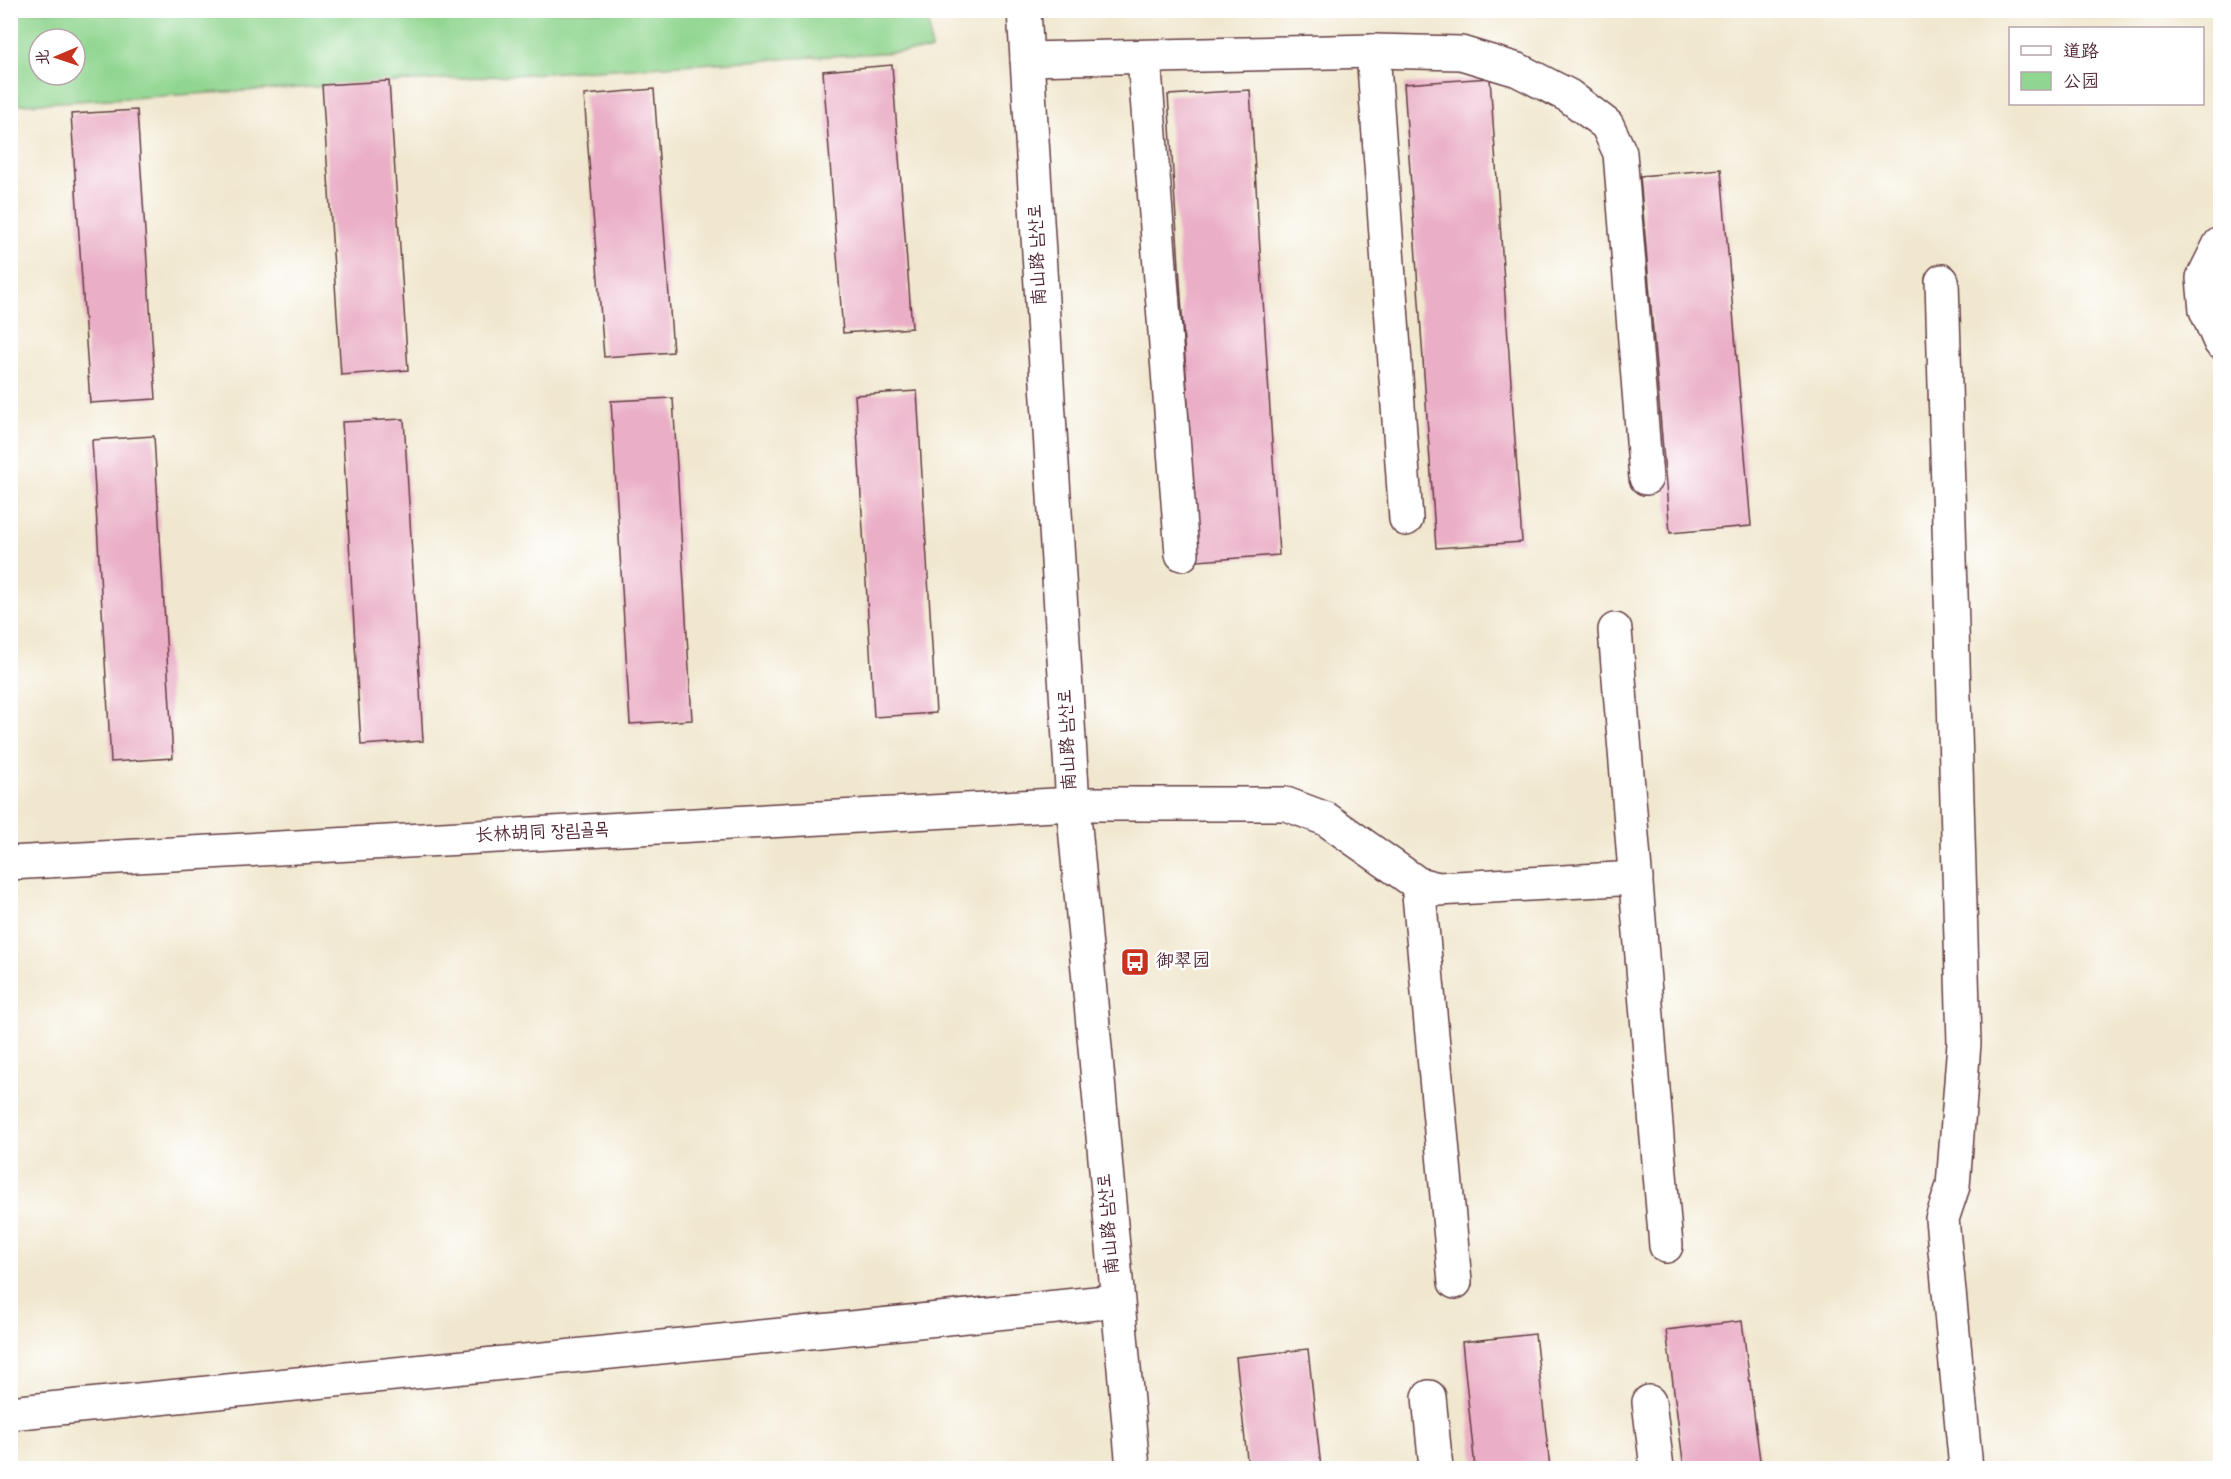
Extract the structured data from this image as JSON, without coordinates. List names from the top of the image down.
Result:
{
  "streets": {
    "street": ["南山路 남산로", "长林胡同 장림골목"]
  },
  "crossings": [
    ["南山路 남산로", "长林胡同 장림골목"]
  ],
  "places": {
    "bus stop": ["御翠园"]
  },
  "legend": ["道路", "公园"],
  "north": "left"
}
